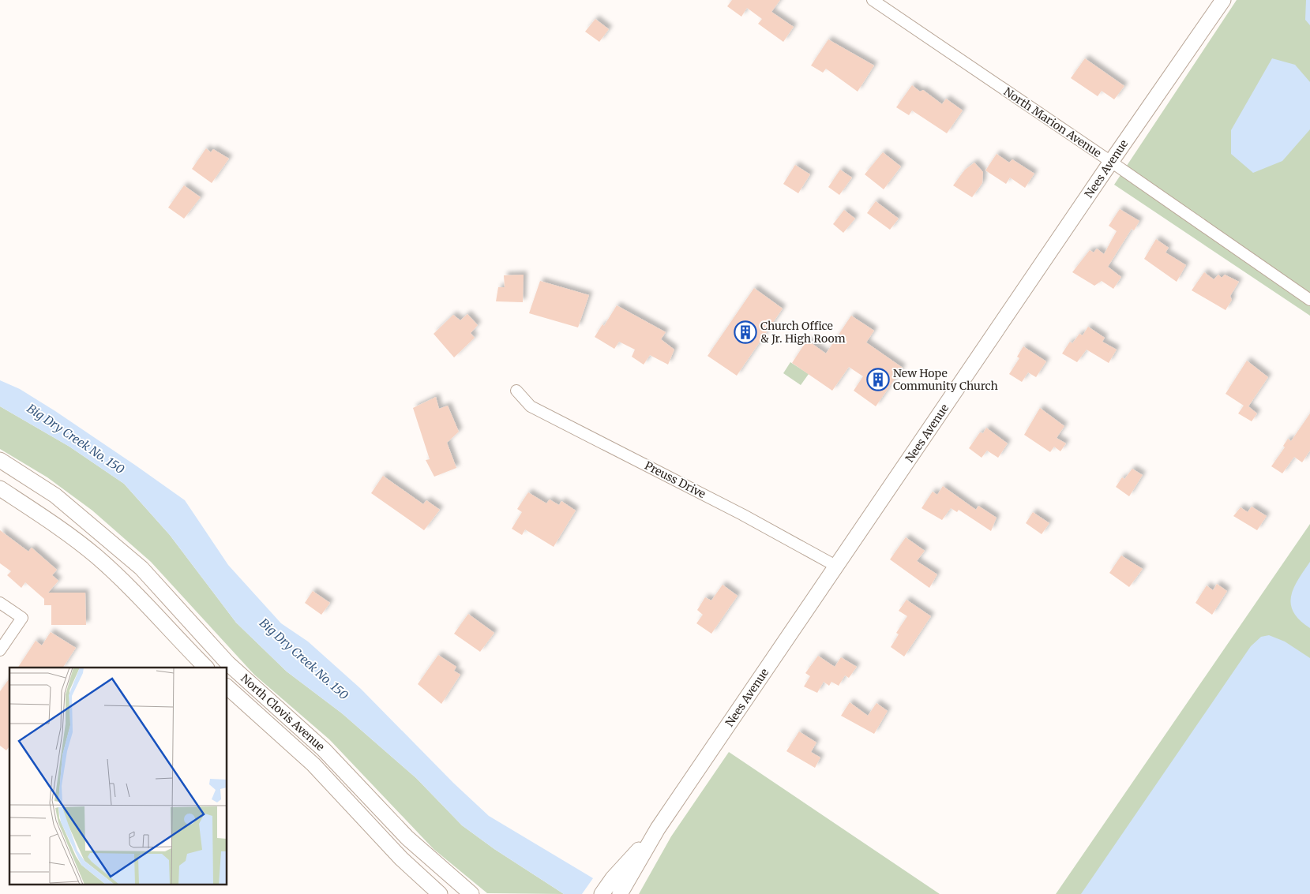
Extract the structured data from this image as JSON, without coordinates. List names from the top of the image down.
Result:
{
  "streets": {
    "main road": ["Nees Avenue", "North Clovis Avenue"],
    "street": ["North Marion Avenue", "Preuss Drive"]
  },
  "crossings": [
    ["North Marion Avenue", "Nees Avenue"],
    ["Nees Avenue", "Preuss Drive"]
  ],
  "water": ["Big Dry Creek No. 150"],
  "places": {
    "building": ["Church Office & Jr. High Room", "New Hope Community Church"]
  }
}
